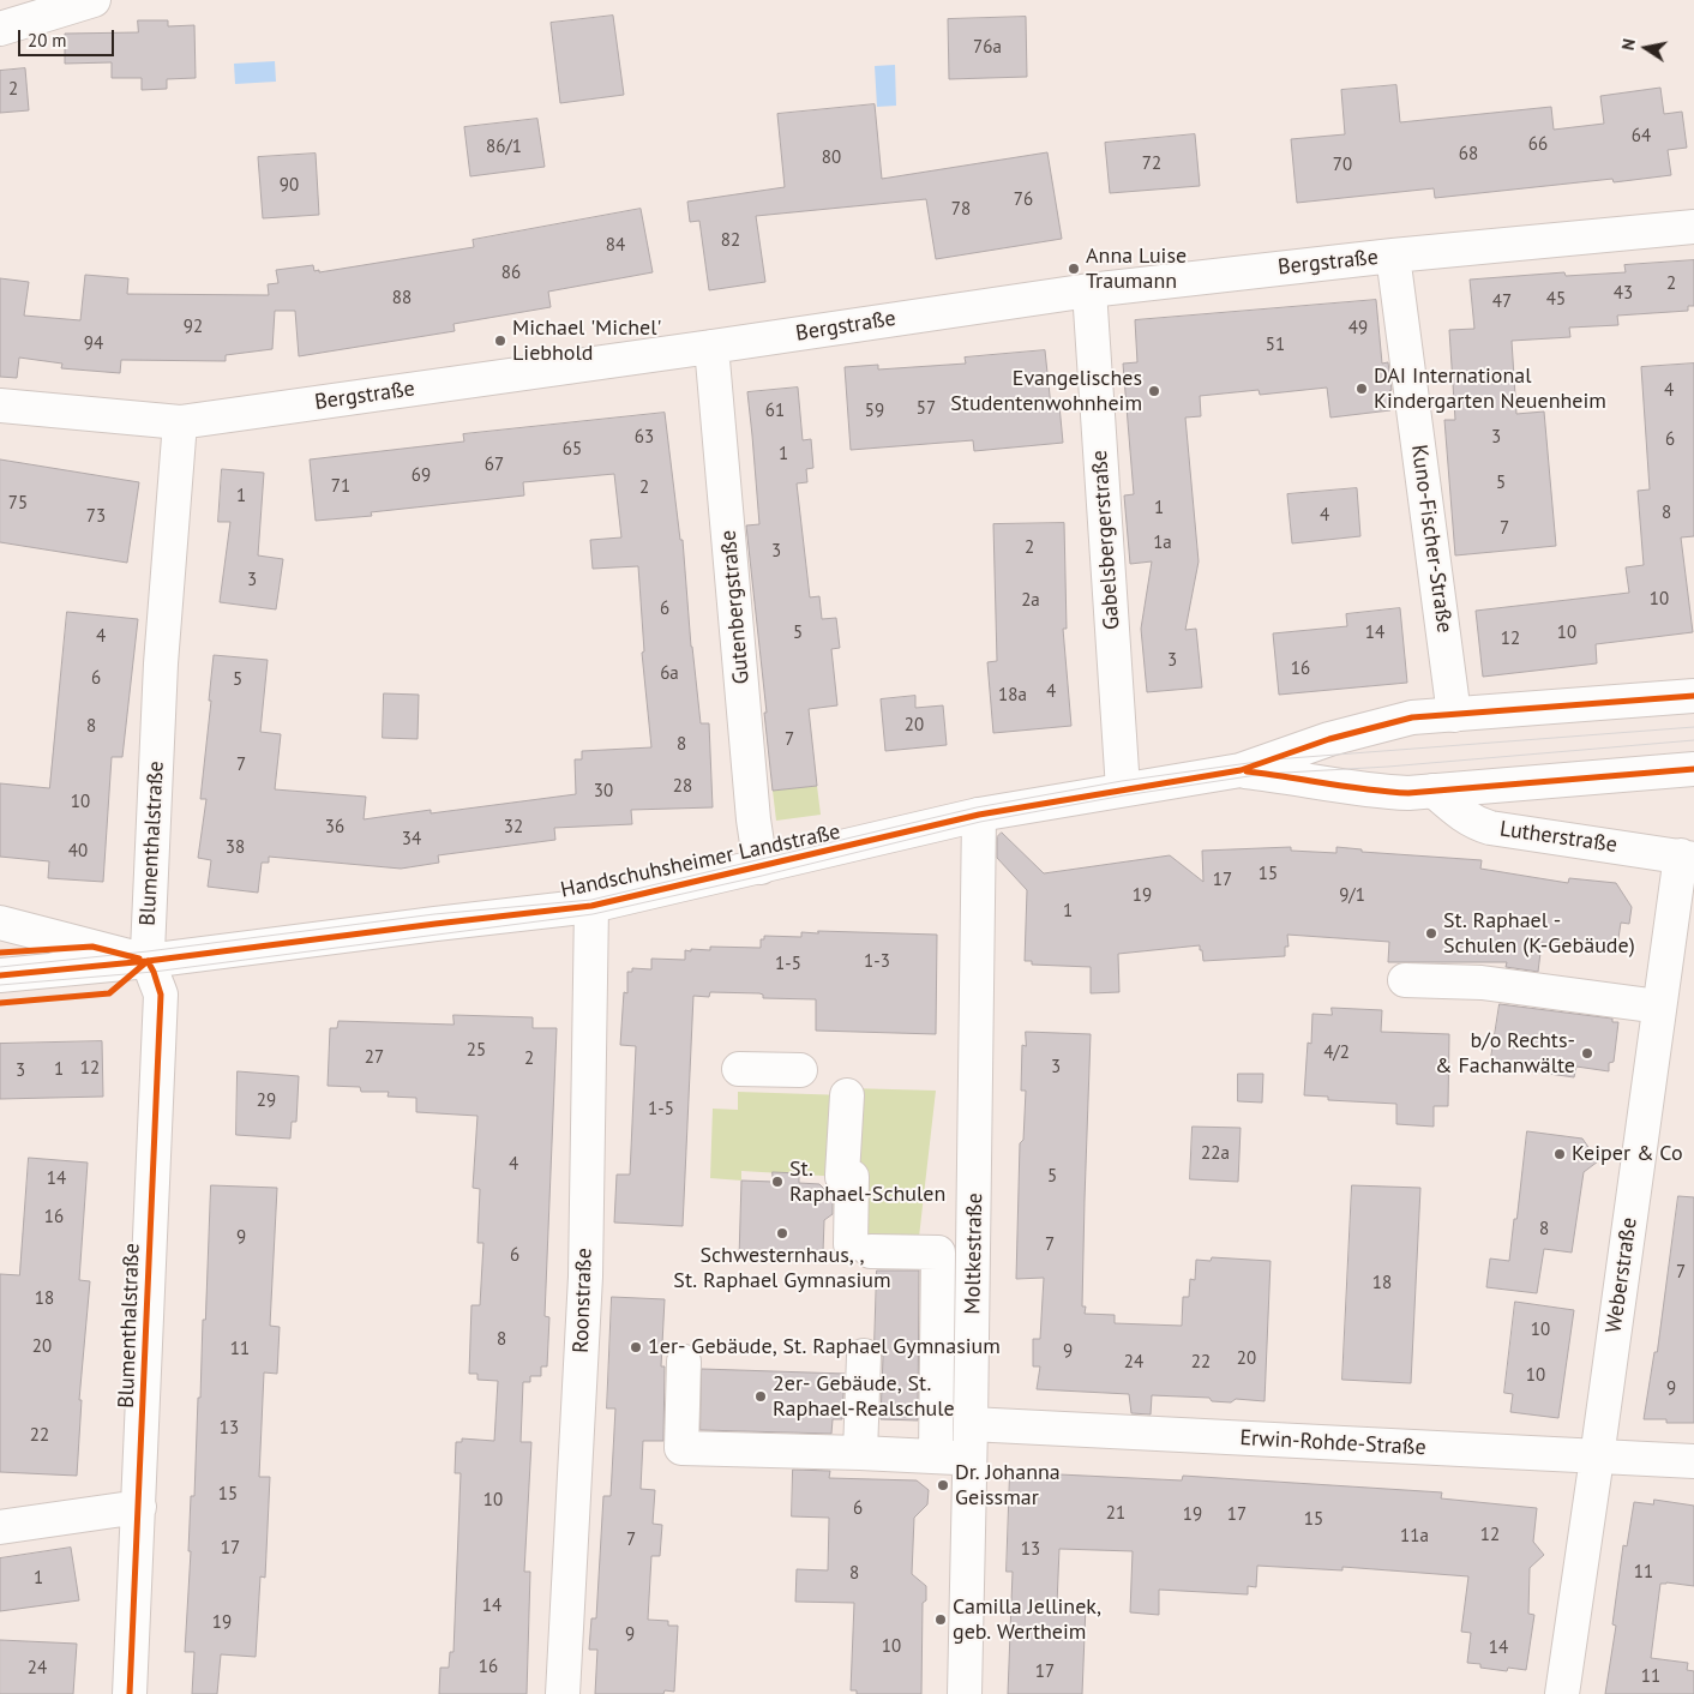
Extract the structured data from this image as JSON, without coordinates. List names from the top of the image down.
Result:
{
  "streets": {
    "street": [
      "Bergstraße",
      "Kuno-Fischer-Straße",
      "Gabelsbergerstraße",
      "Gutenbergstraße",
      "Lutherstraße",
      "Blumenthalstraße",
      "Handschuhsheimer Landstraße",
      "Moltkestraße",
      "Weberstraße",
      "Roonstraße",
      "Erwin-Rohde-Straße"
    ]
  },
  "crossings": [
    ["Bergstraße", "Kuno-Fischer-Straße"],
    ["Bergstraße", "Gabelsbergerstraße"],
    ["Bergstraße", "Gutenbergstraße"],
    ["Bergstraße", "Blumenthalstraße"],
    ["Kuno-Fischer-Straße", "Handschuhsheimer Landstraße"],
    ["Gabelsbergerstraße", "Handschuhsheimer Landstraße"],
    ["Gutenbergstraße", "Handschuhsheimer Landstraße"],
    ["Lutherstraße", "Handschuhsheimer Landstraße"],
    ["Lutherstraße", "Weberstraße"],
    ["Blumenthalstraße", "Handschuhsheimer Landstraße"],
    ["Handschuhsheimer Landstraße", "Moltkestraße"],
    ["Handschuhsheimer Landstraße", "Roonstraße"],
    ["Moltkestraße", "Erwin-Rohde-Straße"],
    ["Weberstraße", "Erwin-Rohde-Straße"]
  ],
  "places": [
    "Anna Luise Traumann",
    "Michael 'Michel' Liebhold",
    "DAI International Kindergarten Neuenheim",
    "Evangelisches Studentenwohnheim",
    "St. Raphael - Schulen (K-Gebäude)",
    "b/o Rechts- & Fachanwälte",
    "Keiper & Co",
    "St. Raphael-Schulen",
    "Schwesternhaus, , St. Raphael Gymnasium",
    "1er- Gebäude, St. Raphael Gymnasium",
    "2er- Gebäude, St. Raphael-Realschule",
    "Dr. Johanna Geissmar",
    "Camilla Jellinek, geb. Wertheim"
  ],
  "house_numbers": [
    "76a",
    "2",
    "64",
    "66",
    "86/1",
    "68",
    "80",
    "72",
    "70",
    "90",
    "76",
    "78",
    "82",
    "84",
    "86",
    "2",
    "43",
    "88",
    "45",
    "47",
    "92",
    "49",
    "94",
    "51",
    "4",
    "57",
    "61",
    "59",
    "63",
    "3",
    "6",
    "65",
    "1",
    "67",
    "69",
    "5",
    "71",
    "2",
    "1",
    "75",
    "1",
    "8",
    "4",
    "73",
    "7",
    "1a",
    "2",
    "3",
    "3",
    "10",
    "2a",
    "6",
    "5",
    "14",
    "10",
    "4",
    "12",
    "3",
    "16",
    "6a",
    "6",
    "5",
    "4",
    "18a",
    "20",
    "8",
    "7",
    "8",
    "7",
    "28",
    "30",
    "10",
    "36",
    "32",
    "34",
    "38",
    "40",
    "15",
    "17",
    "19",
    "9/1",
    "1",
    "1-3",
    "1-5",
    "25",
    "4/2",
    "27",
    "2",
    "3",
    "12",
    "1",
    "3",
    "29",
    "1-5",
    "22a",
    "4",
    "5",
    "14",
    "16",
    "8",
    "9",
    "7",
    "6",
    "7",
    "18",
    "18",
    "10",
    "8",
    "20",
    "11",
    "9",
    "20",
    "24",
    "22",
    "10",
    "9",
    "13",
    "22",
    "15",
    "10",
    "6",
    "21",
    "19",
    "17",
    "15",
    "12",
    "11a",
    "7",
    "17",
    "13",
    "11",
    "8",
    "1",
    "14",
    "19",
    "9",
    "10",
    "14",
    "16",
    "24",
    "17",
    "11"
  ],
  "scale_bar": "20 m",
  "north": "left"
}
